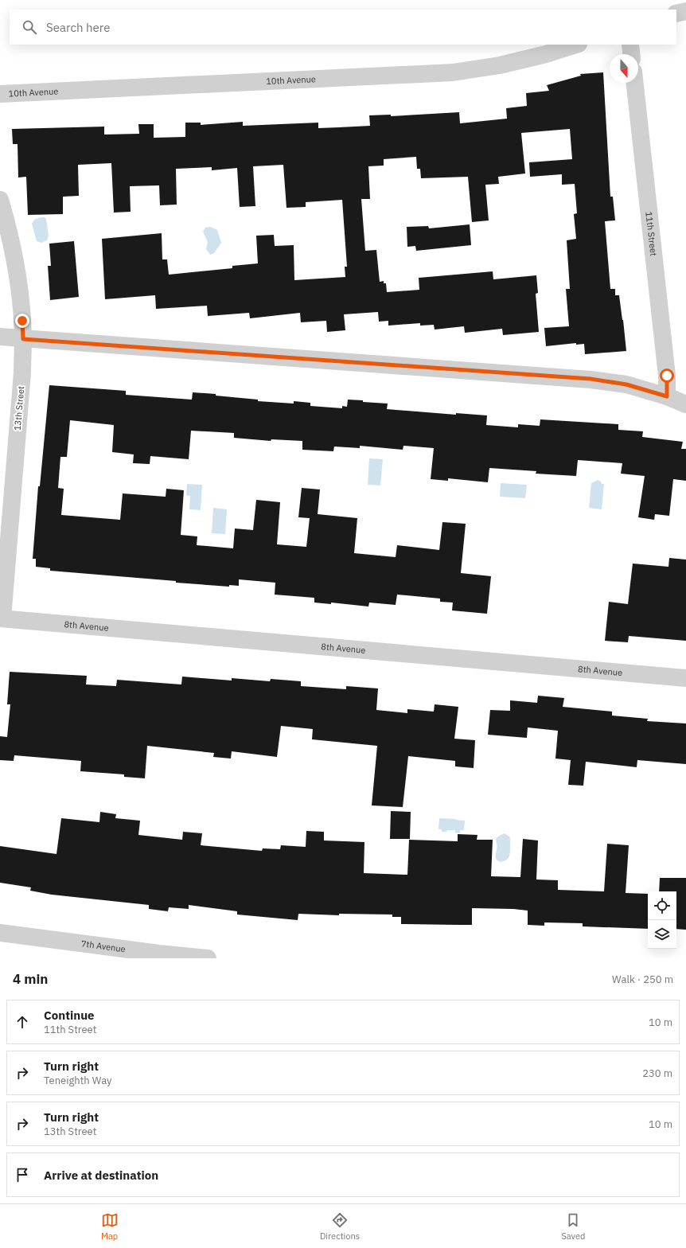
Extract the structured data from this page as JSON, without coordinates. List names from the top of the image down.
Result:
{
  "streets": {
    "street": [
      "10th Avenue",
      "11th Street",
      "13th Street",
      "8th Avenue",
      "7th Avenue"
    ]
  },
  "crossings": [
    ["13th Street", "8th Avenue"]
  ],
  "north": "bottom",
  "page": {
    "search": "Search here",
    "heading": ["4 min", "Walk · 250 m"],
    "list": [
      ["Continue", "11th Street", "10 m"],
      ["Turn right", "Teneighth Way", "230 m"],
      ["Turn right", "13th Street", "10 m"],
      "Arrive at destination"
    ],
    "nav": ["Map", "Directions", "Saved"]
  }
}
